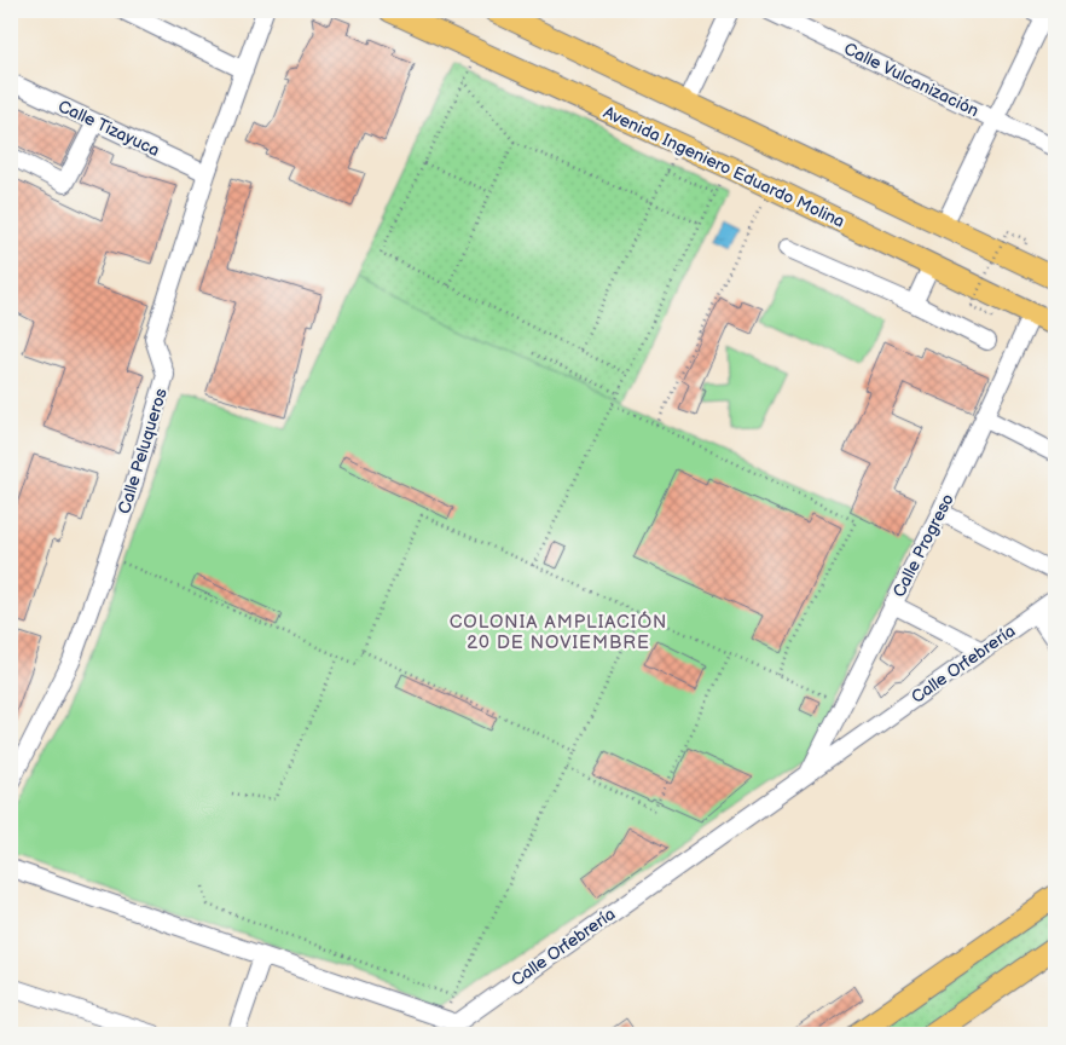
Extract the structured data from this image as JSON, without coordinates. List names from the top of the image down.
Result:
{
  "streets": {
    "main road": ["Avenida Ingeniero Eduardo Molina"],
    "street": [
      "Calle Vulcanización",
      "Calle Tizayuca",
      "Calle Peluqueros",
      "Calle Progreso",
      "Calle Orfebrería"
    ]
  },
  "crossings": [
    ["Calle Tizayuca", "Calle Peluqueros"],
    ["Avenida Ingeniero Eduardo Molina", "Calle Progreso"],
    ["Calle Progreso", "Calle Orfebrería"]
  ],
  "districts": ["COLONIA AMPLIACIÓN 20 DE NOVIEMBRE"]
}
